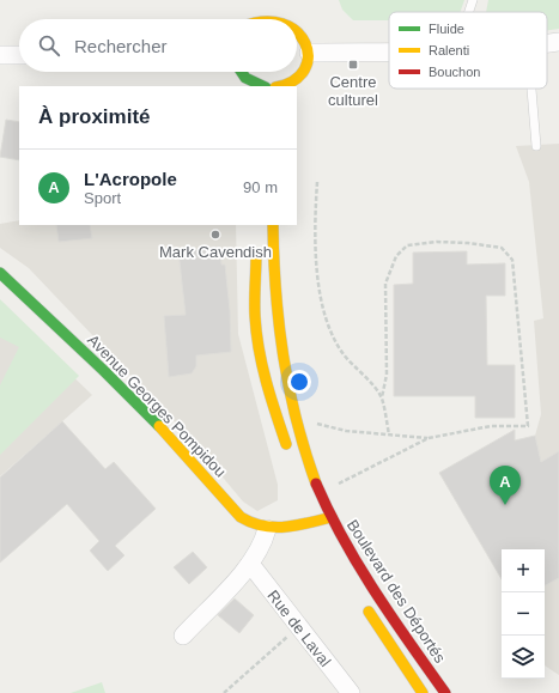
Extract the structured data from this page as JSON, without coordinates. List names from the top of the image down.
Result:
{
  "streets": {
    "street": ["Avenue Georges Pompidou", "Boulevard des Déportés", "Rue de Laval"]
  },
  "crossings": [
    ["Avenue Georges Pompidou", "Boulevard des Déportés"]
  ],
  "places": {
    "transit": ["Centre culturel"],
    "other": ["Mark Cavendish"]
  },
  "legend": ["Fluide", "Ralenti", "Bouchon"],
  "page": {
    "search": "Rechercher",
    "heading": "À proximité",
    "list": [
      {
        "mark": "A",
        "name": "L'Acropole",
        "note": "Sport",
        "value": "90 m"
      }
    ],
    "pins": "A",
    "map_buttons": ["+", "−"]
  }
}
